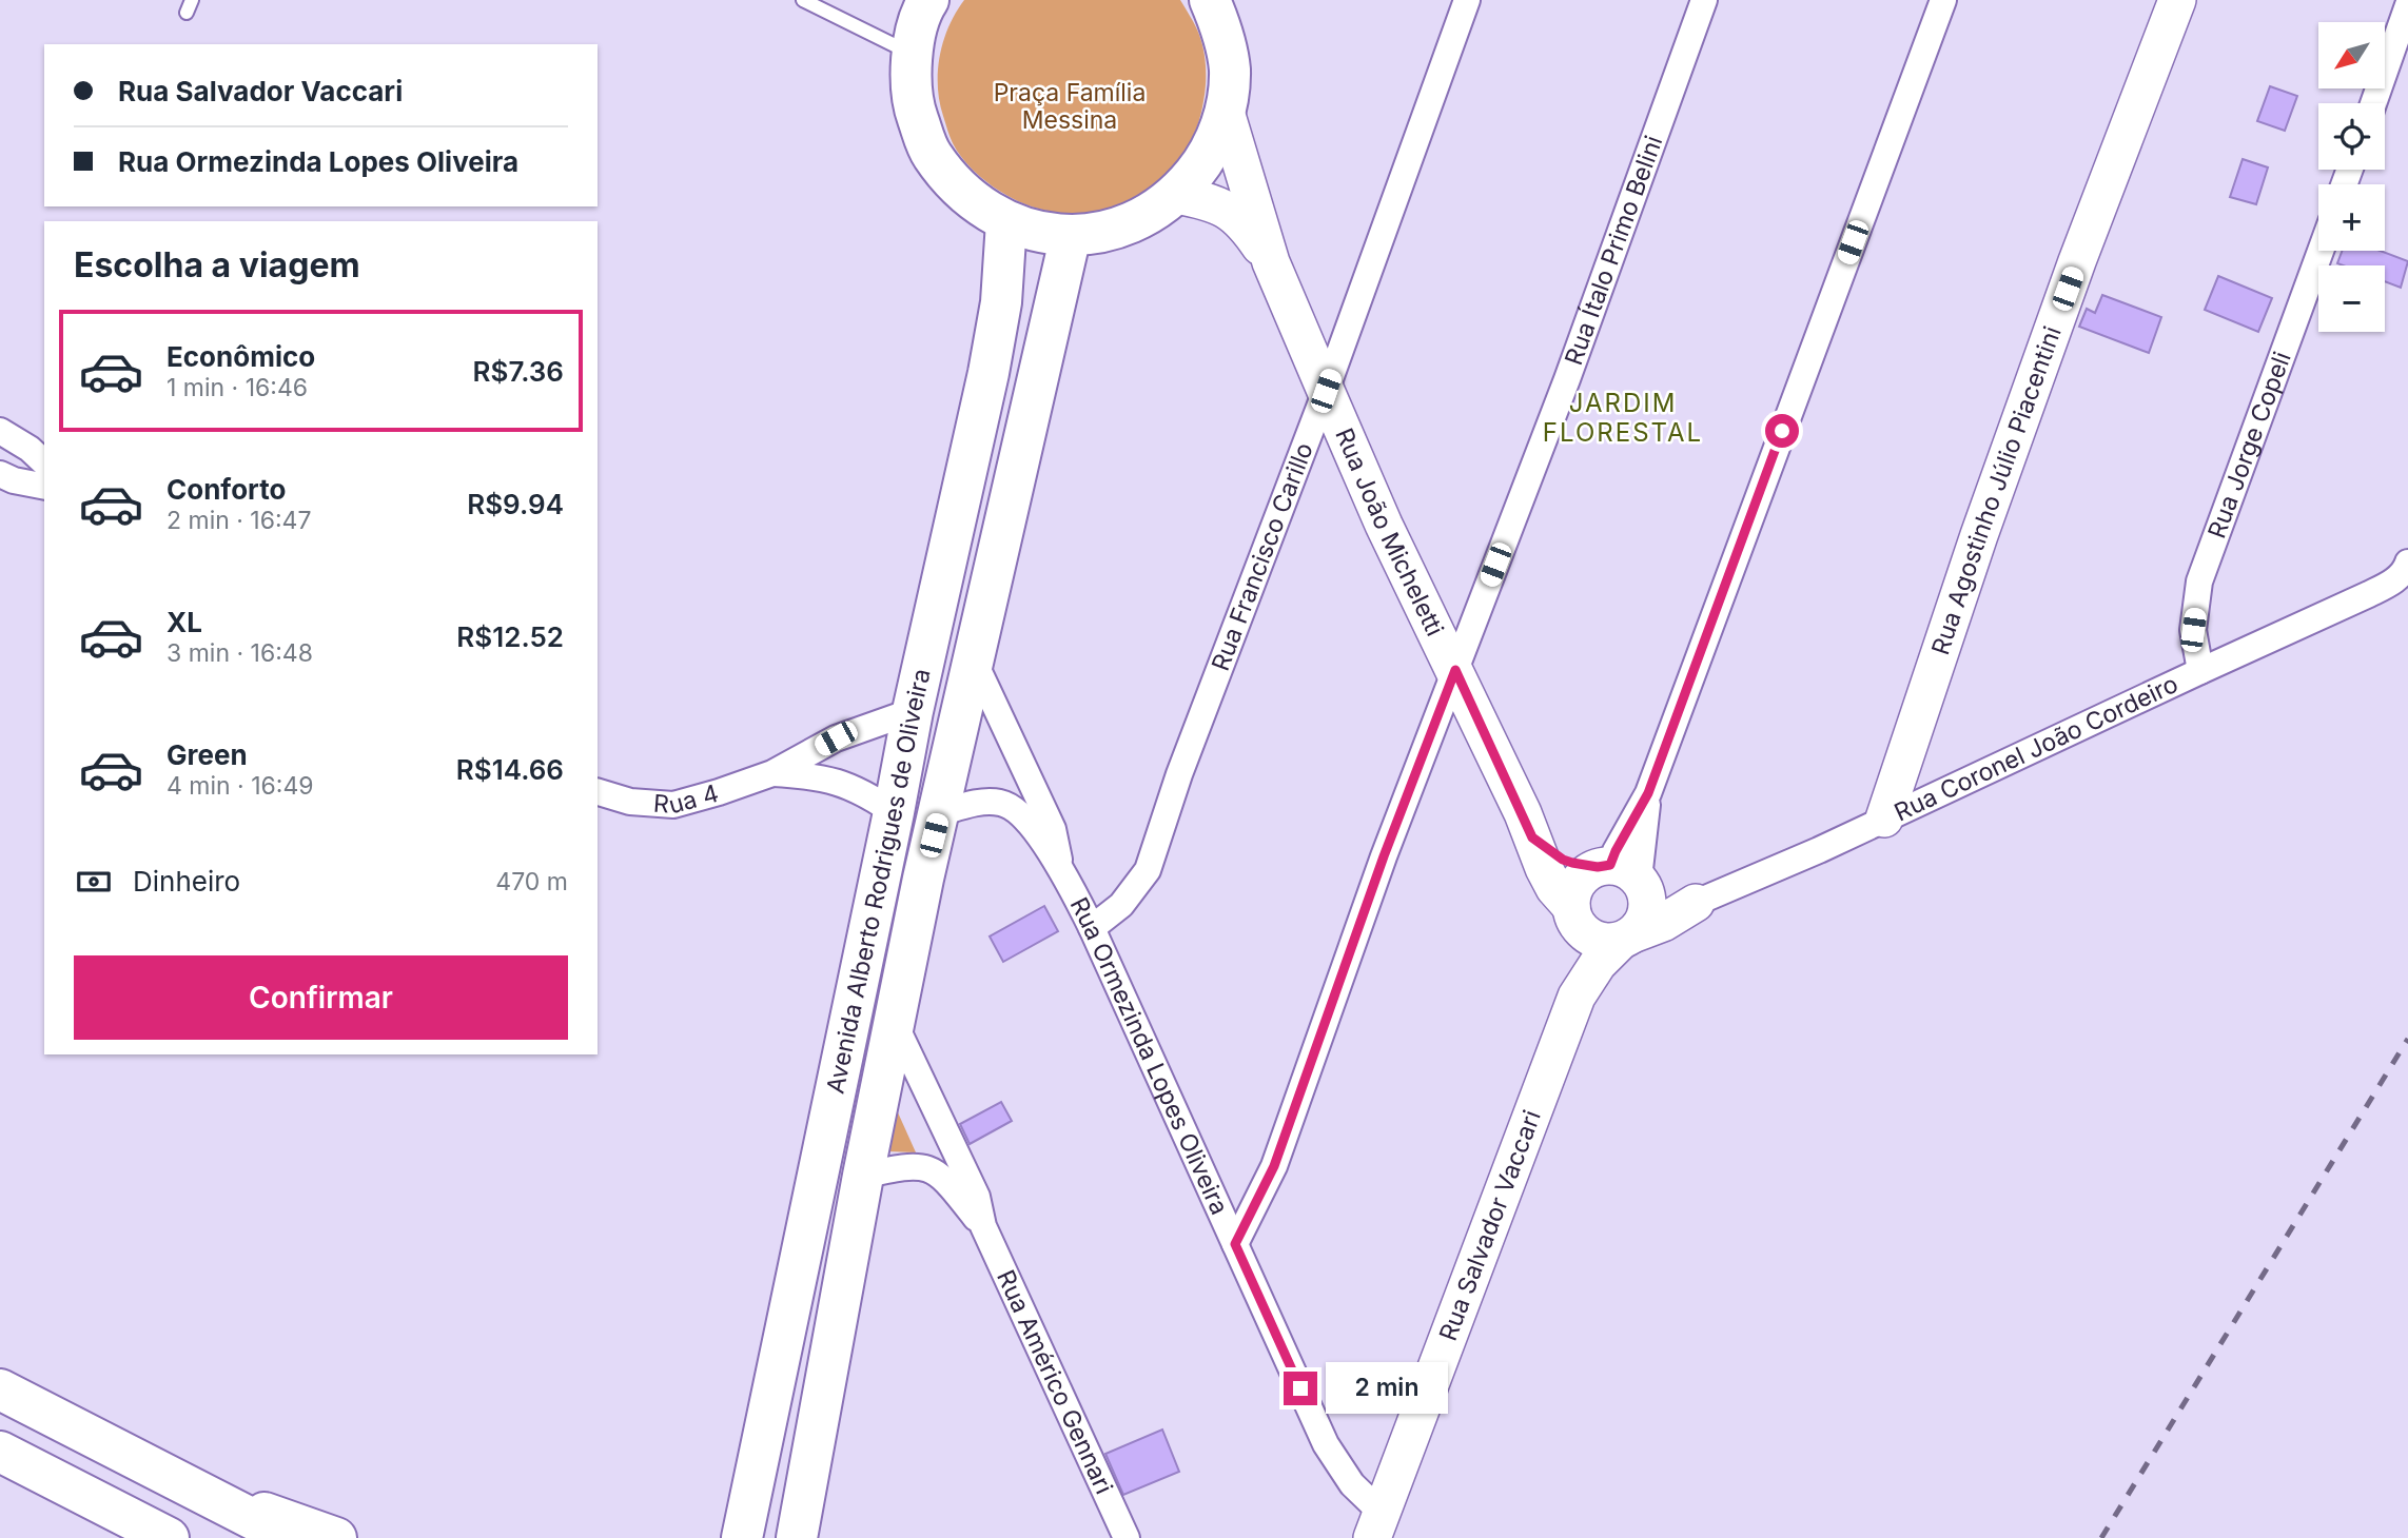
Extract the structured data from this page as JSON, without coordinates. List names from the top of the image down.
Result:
{
  "streets": {
    "main road": ["Avenida Alberto Rodrigues de Oliveira"],
    "street": [
      "Rua Ítalo Primo Belini",
      "Rua Jorge Copeli",
      "Rua Agostinho Júlio Piacentini",
      "Rua João Micheletti",
      "Rua Francisco Carillo",
      "Rua Coronel João Cordeiro",
      "Rua 4",
      "Rua Ormezinda Lopes Oliveira",
      "Rua Salvador Vaccari",
      "Rua Américo Gennari"
    ]
  },
  "crossings": [
    ["Rua Ítalo Primo Belini", "Rua João Micheletti"],
    ["Rua Ítalo Primo Belini", "Rua Ormezinda Lopes Oliveira"],
    ["Rua Jorge Copeli", "Rua Coronel João Cordeiro"],
    ["Rua Agostinho Júlio Piacentini", "Rua Coronel João Cordeiro"],
    ["Rua João Micheletti", "Rua Francisco Carillo"],
    ["Rua João Micheletti", "Rua Coronel João Cordeiro"],
    ["Rua João Micheletti", "Rua Salvador Vaccari"],
    ["Rua Francisco Carillo", "Rua Ormezinda Lopes Oliveira"],
    ["Rua Coronel João Cordeiro", "Rua Salvador Vaccari"],
    ["Rua 4", "Avenida Alberto Rodrigues de Oliveira"],
    ["Avenida Alberto Rodrigues de Oliveira", "Rua Ormezinda Lopes Oliveira"],
    ["Avenida Alberto Rodrigues de Oliveira", "Rua Américo Gennari"],
    ["Rua Ormezinda Lopes Oliveira", "Rua Salvador Vaccari"]
  ],
  "districts": ["JARDIM FLORESTAL"],
  "parks": ["Praça Família Messina"],
  "north": "bottom left",
  "page": {
    "map_buttons": ["+", "−"],
    "banner": ["Rua Salvador Vaccari", "Rua Ormezinda Lopes Oliveira"],
    "heading": "Escolha a viagem",
    "list": [
      {
        "name": "Econômico",
        "note": "1 min · 16:46",
        "value": "R$7.36"
      },
      {
        "name": "Conforto",
        "note": "2 min · 16:47",
        "value": "R$9.94"
      },
      {
        "name": "XL",
        "note": "3 min · 16:48",
        "value": "R$12.52"
      },
      {
        "name": "Green",
        "note": "4 min · 16:49",
        "value": "R$14.66"
      }
    ],
    "pay": ["Dinheiro", "470 m"],
    "buttons": "Confirmar",
    "bubble": "2 min"
  }
}
